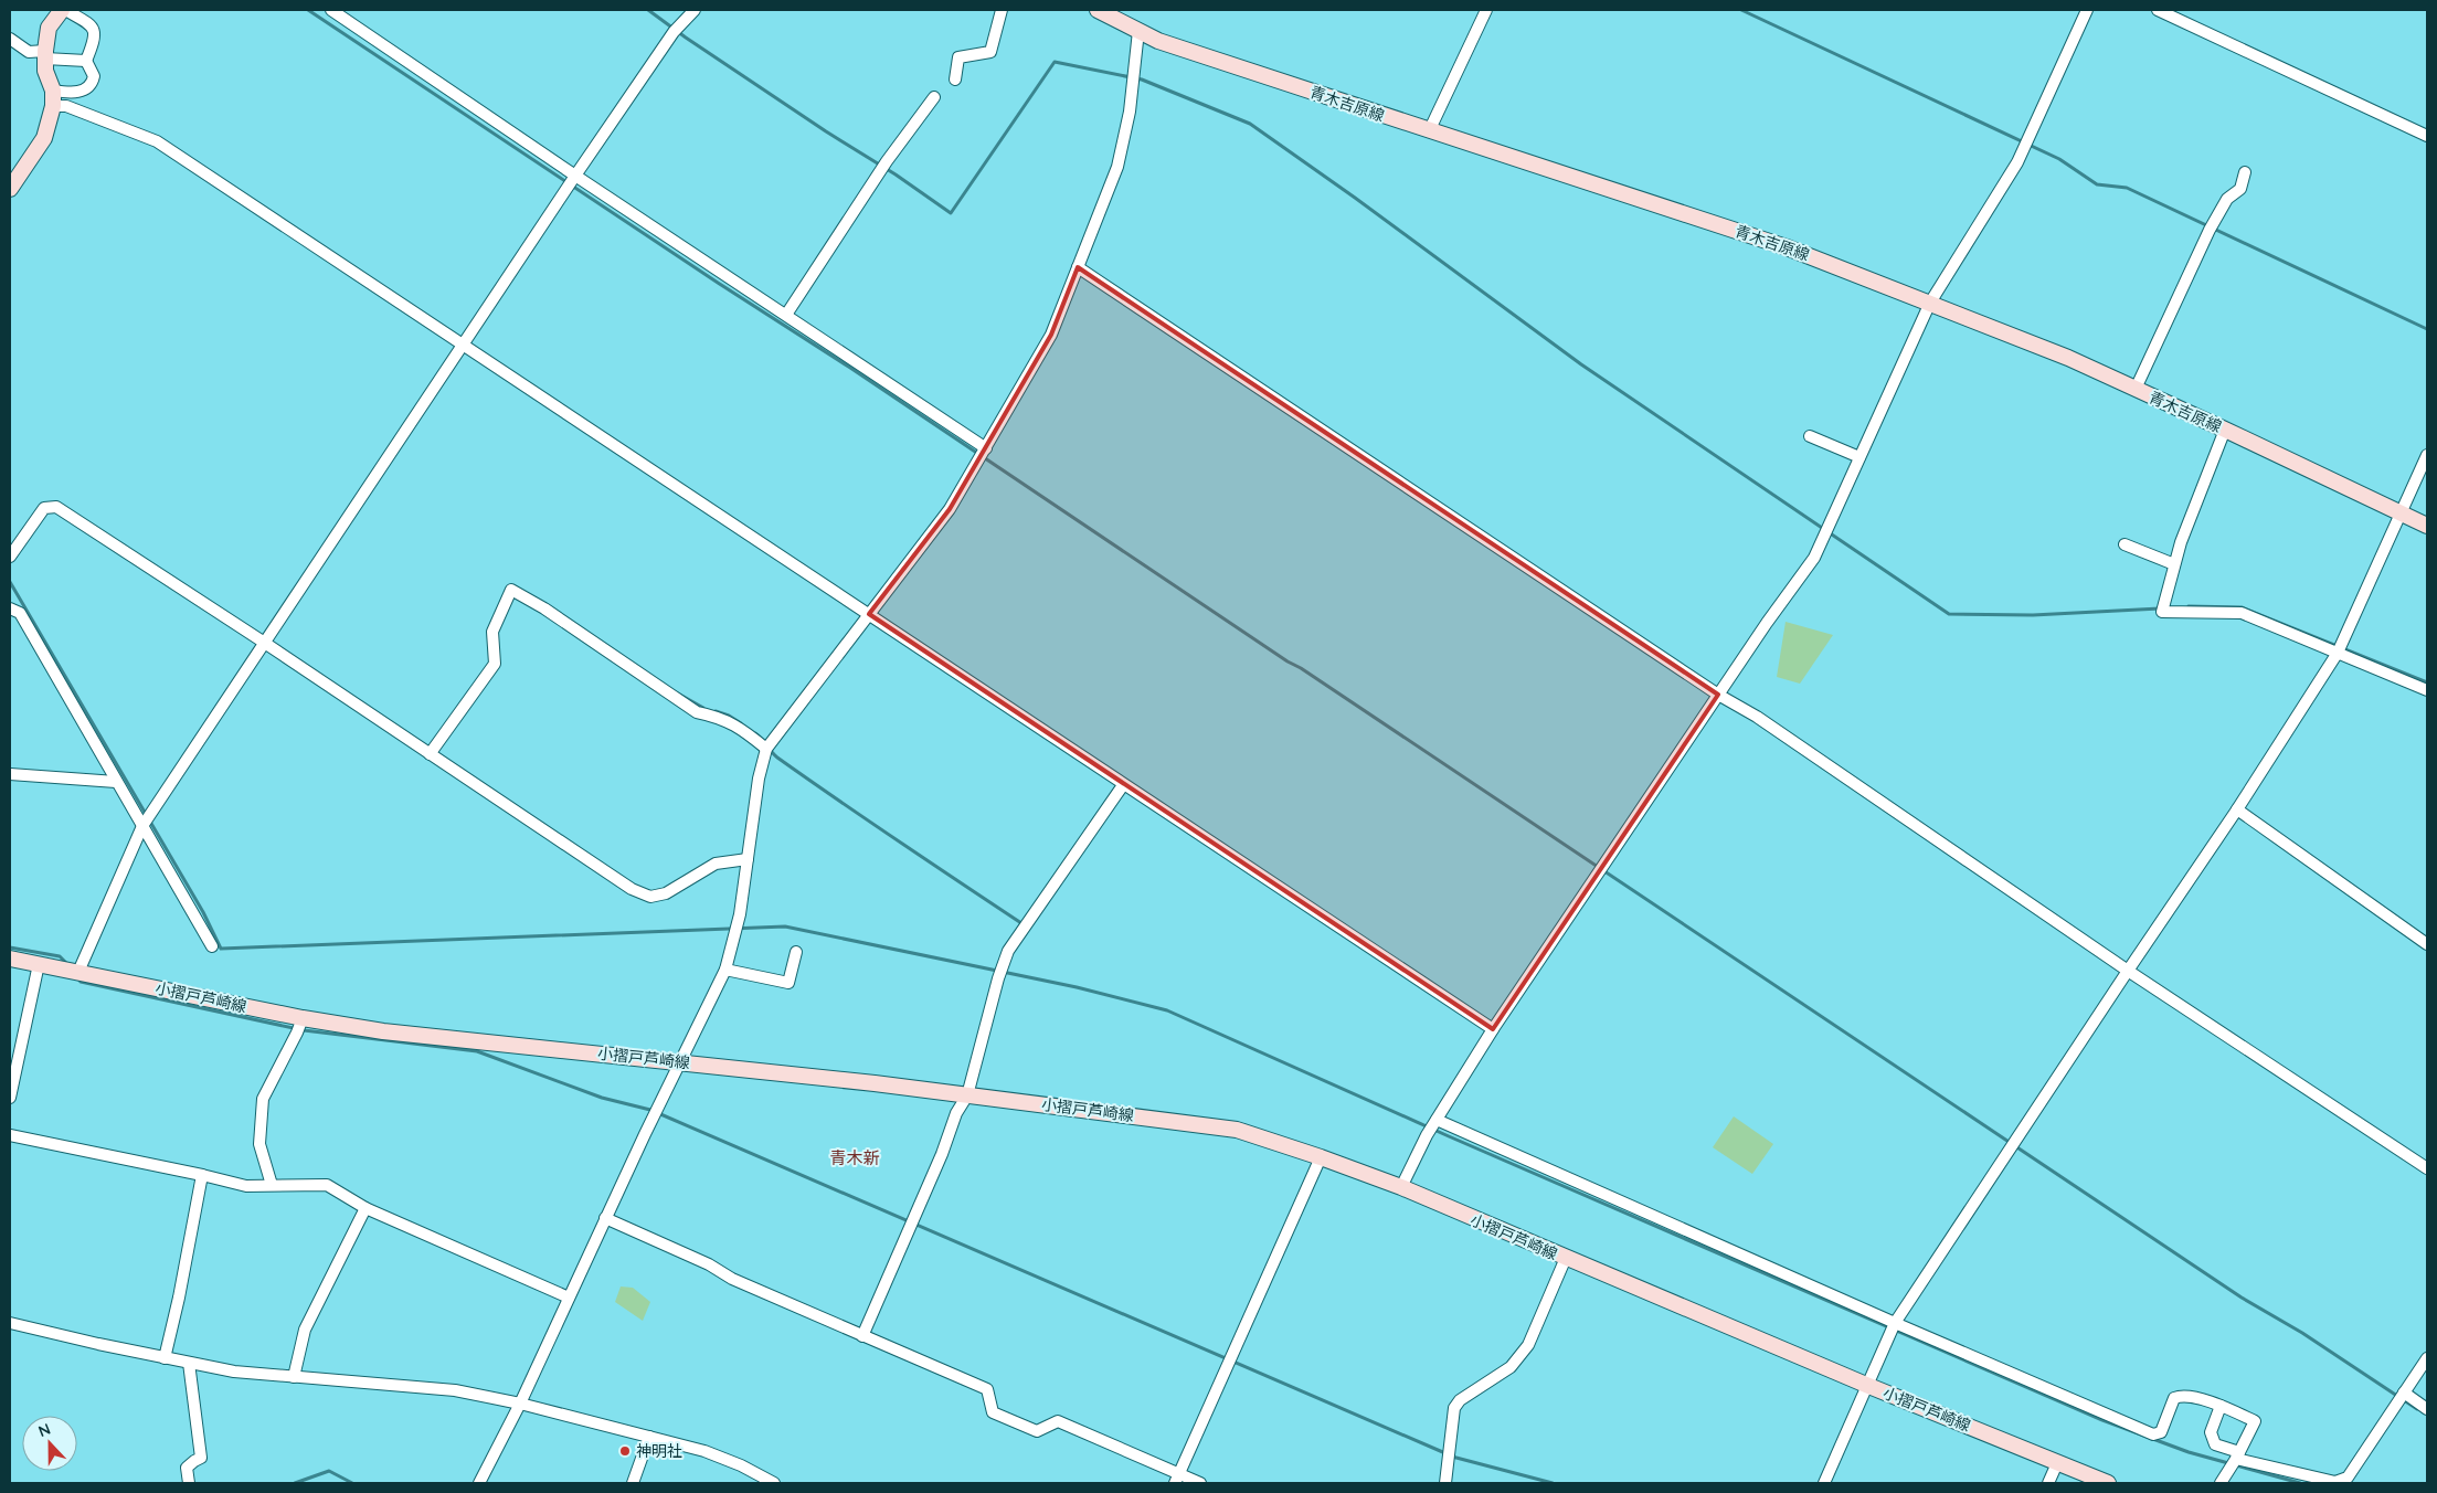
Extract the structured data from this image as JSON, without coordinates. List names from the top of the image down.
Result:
{
  "streets": {
    "main road": ["青木吉原線", "小摺戸芦崎線"]
  },
  "districts": ["青木新"],
  "places": ["神明社"],
  "north": "top"
}
